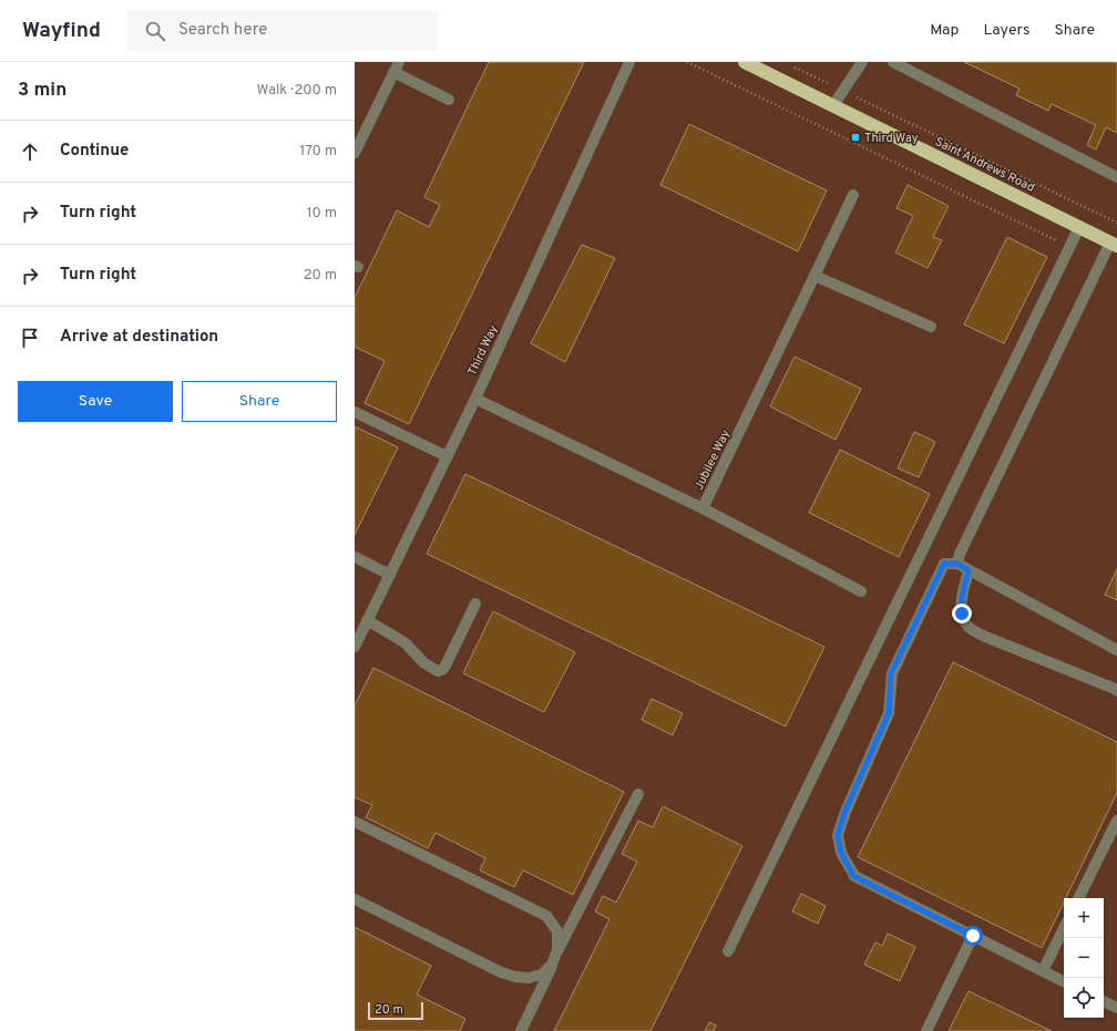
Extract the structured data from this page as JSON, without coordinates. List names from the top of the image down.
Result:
{
  "streets": {
    "highway": ["Saint Andrews Road"],
    "street": ["Third Way", "Jubilee Way"]
  },
  "crossings": [
    ["Third Way", "Jubilee Way"]
  ],
  "places": {
    "transit": ["Third Way"]
  },
  "scale_bar": "20 m",
  "page": {
    "header": "Wayfind",
    "search": "Search here",
    "nav": ["Map", "Layers", "Share"],
    "heading": ["3 min", "Walk · 200 m"],
    "list": [
      ["Continue", "170 m"],
      ["Turn right", "10 m"],
      ["Turn right", "20 m"],
      "Arrive at destination"
    ],
    "buttons": ["Save", "Share"],
    "map_buttons": ["+", "−"],
    "scale": "20 m"
  }
}
